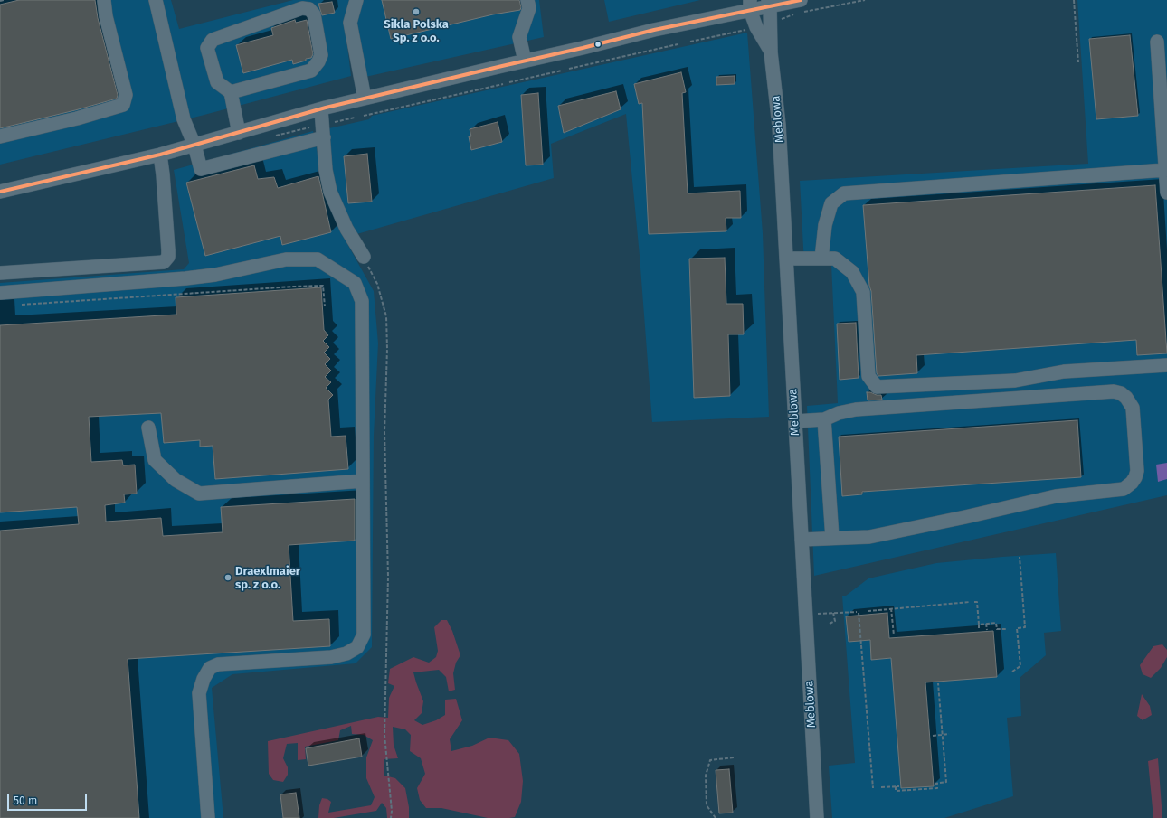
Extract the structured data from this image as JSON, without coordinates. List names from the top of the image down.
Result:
{
  "streets": {
    "street": ["Meblowa"]
  },
  "places": ["Sikla Polska Sp. z o.o.", "Draexlmaier sp. z o.o."],
  "scale_bar": "50 m"
}
